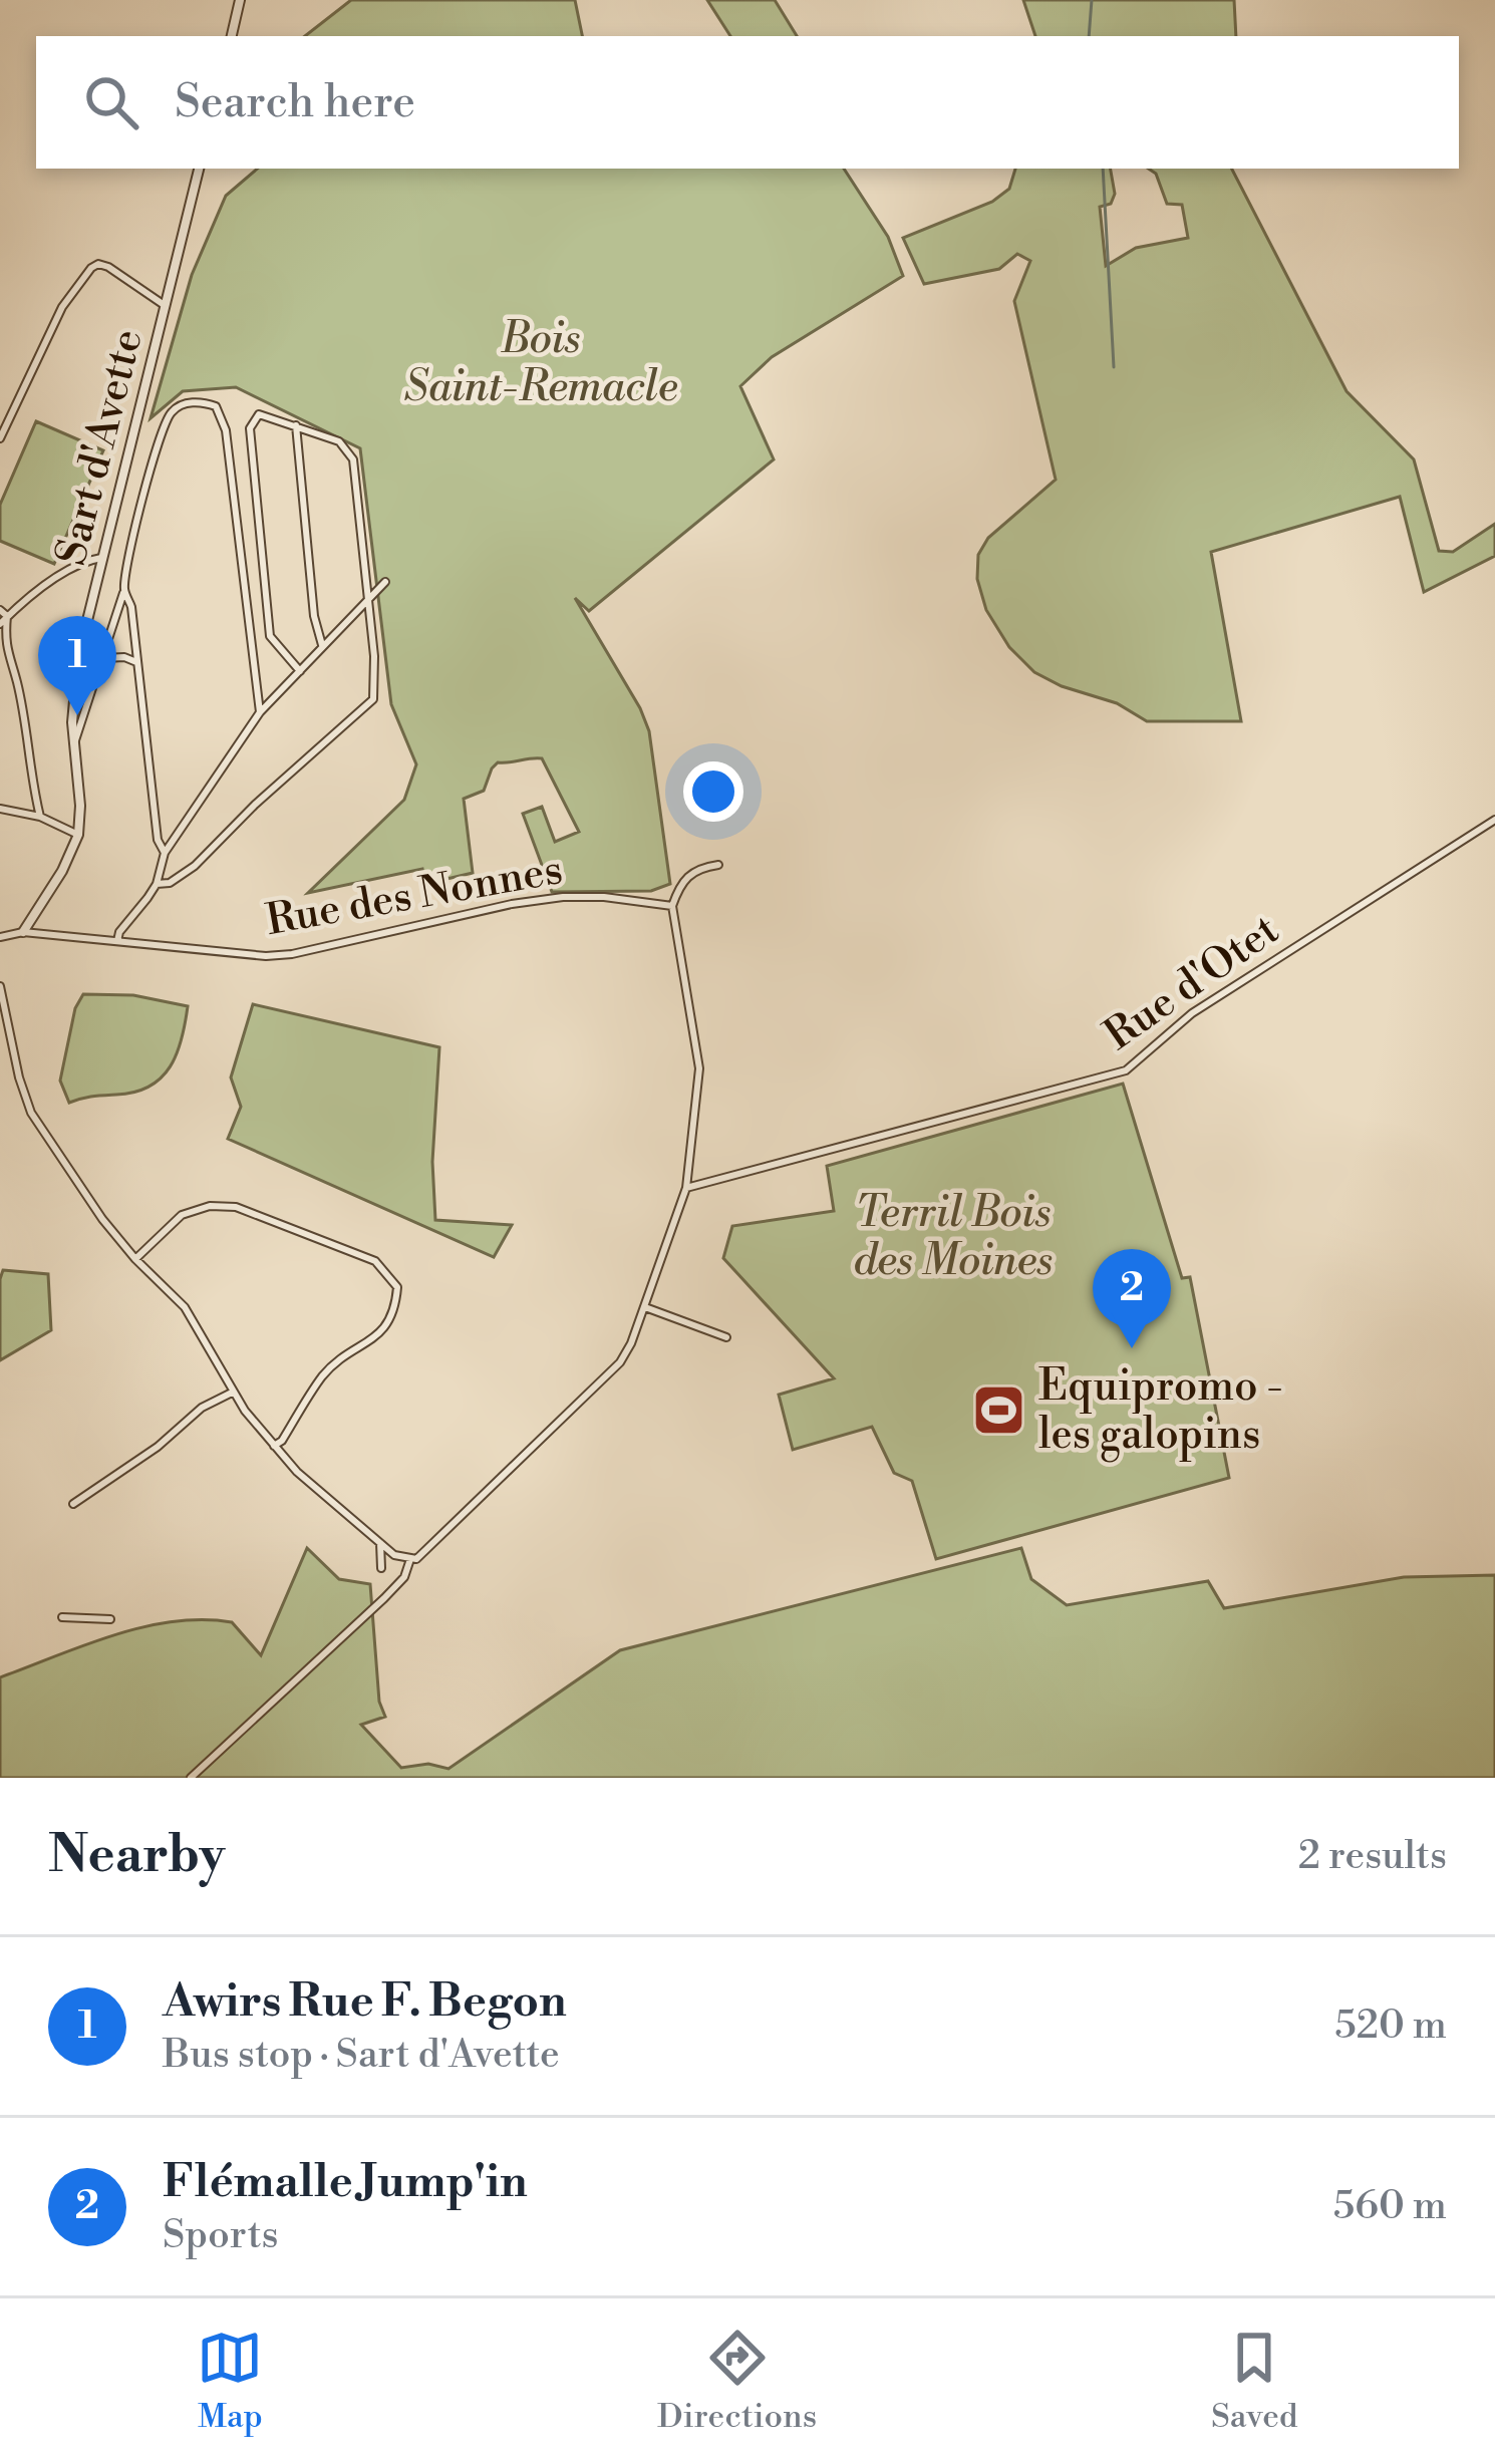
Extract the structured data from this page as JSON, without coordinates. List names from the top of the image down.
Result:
{
  "streets": {
    "street": ["Sart d'Avette", "Rue des Nonnes", "Rue d'Otet"]
  },
  "crossings": [
    ["Sart d'Avette", "Rue des Nonnes"]
  ],
  "parks": ["Bois Saint-Remacle", "Terril Bois des Moines"],
  "places": {
    "sports": ["Equipromo - les galopins"]
  },
  "page": {
    "search": "Search here",
    "pins": ["1", "2"],
    "heading": ["Nearby", "2 results"],
    "list": [
      {
        "mark": "1",
        "name": "Awirs Rue F. Begon",
        "note": "Bus stop · Sart d'Avette",
        "value": "520 m"
      },
      {
        "mark": "2",
        "name": "Flémalle Jump'in",
        "note": "Sports",
        "value": "560 m"
      }
    ],
    "nav": ["Map", "Directions", "Saved"]
  }
}
